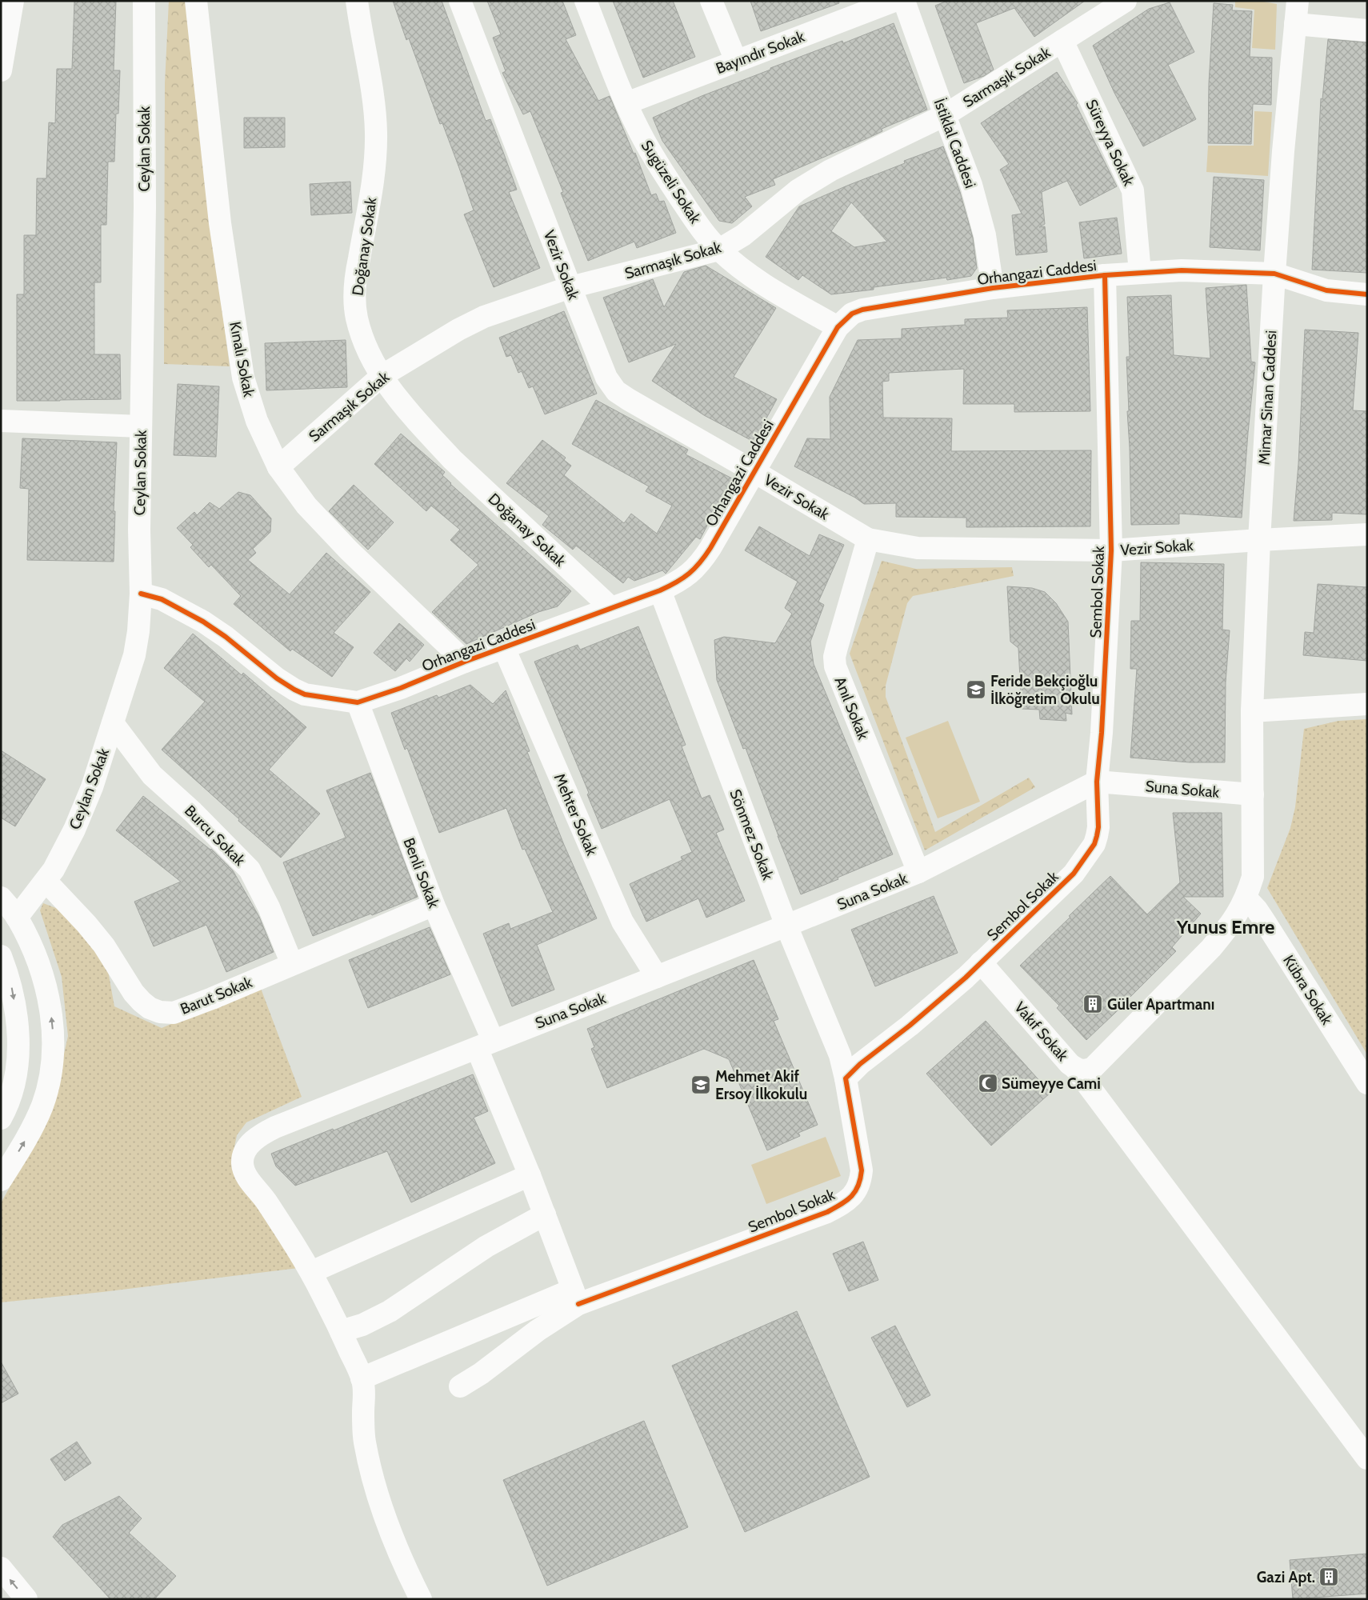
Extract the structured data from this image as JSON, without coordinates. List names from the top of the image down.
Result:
{
  "streets": {
    "street": [
      "Bayındır Sokak",
      "Sarmaşık Sokak",
      "Süreyya Sokak",
      "İstiklal Caddesi",
      "Ceylan Sokak",
      "Sugüzeli Sokak",
      "Doğanay Sokak",
      "Vezir Sokak",
      "Orhangazi Caddesi",
      "Kınalı Sokak",
      "Mimar Sinan Caddesi",
      "Sembol Sokak",
      "Anıl Sokak",
      "Suna Sokak",
      "Mehter Sokak",
      "Sönmez Sokak",
      "Burcu Sokak",
      "Benli Sokak",
      "Kübra Sokak",
      "Barut Sokak",
      "Vakıf Sokak"
    ]
  },
  "crossings": [
    ["Bayındır Sokak", "Sugüzeli Sokak"],
    ["Sarmaşık Sokak", "Süreyya Sokak"],
    ["Sarmaşık Sokak", "İstiklal Caddesi"],
    ["Sarmaşık Sokak", "Sugüzeli Sokak"],
    ["Sarmaşık Sokak", "Doğanay Sokak"],
    ["Sarmaşık Sokak", "Vezir Sokak"],
    ["Sarmaşık Sokak", "Kınalı Sokak"],
    ["Süreyya Sokak", "Orhangazi Caddesi"],
    ["İstiklal Caddesi", "Orhangazi Caddesi"],
    ["Ceylan Sokak", "Orhangazi Caddesi"],
    ["Ceylan Sokak", "Burcu Sokak"],
    ["Ceylan Sokak", "Barut Sokak"],
    ["Sugüzeli Sokak", "Orhangazi Caddesi"],
    ["Doğanay Sokak", "Orhangazi Caddesi"],
    ["Vezir Sokak", "Orhangazi Caddesi"],
    ["Vezir Sokak", "Mimar Sinan Caddesi"],
    ["Vezir Sokak", "Sembol Sokak"],
    ["Vezir Sokak", "Anıl Sokak"],
    ["Orhangazi Caddesi", "Kınalı Sokak"],
    ["Orhangazi Caddesi", "Mimar Sinan Caddesi"],
    ["Orhangazi Caddesi", "Sembol Sokak"],
    ["Orhangazi Caddesi", "Mehter Sokak"],
    ["Orhangazi Caddesi", "Sönmez Sokak"],
    ["Orhangazi Caddesi", "Benli Sokak"],
    ["Mimar Sinan Caddesi", "Suna Sokak"],
    ["Mimar Sinan Caddesi", "Vakıf Sokak"],
    ["Sembol Sokak", "Suna Sokak"],
    ["Sembol Sokak", "Sönmez Sokak"],
    ["Sembol Sokak", "Benli Sokak"],
    ["Sembol Sokak", "Vakıf Sokak"],
    ["Anıl Sokak", "Suna Sokak"],
    ["Suna Sokak", "Mehter Sokak"],
    ["Suna Sokak", "Sönmez Sokak"],
    ["Suna Sokak", "Benli Sokak"],
    ["Suna Sokak", "Vakıf Sokak"],
    ["Burcu Sokak", "Barut Sokak"],
    ["Benli Sokak", "Barut Sokak"],
    ["Kübra Sokak", "Vakıf Sokak"]
  ],
  "districts": ["Yunus Emre"],
  "places": {
    "school or university": ["Feride Bekçioğlu İlköğretim Okulu", "Mehmet Akif Ersoy İlkokulu"],
    "building": ["Güler Apartmanı", "Gazi Apt."],
    "mosque": ["Sümeyye Cami"]
  }
}
